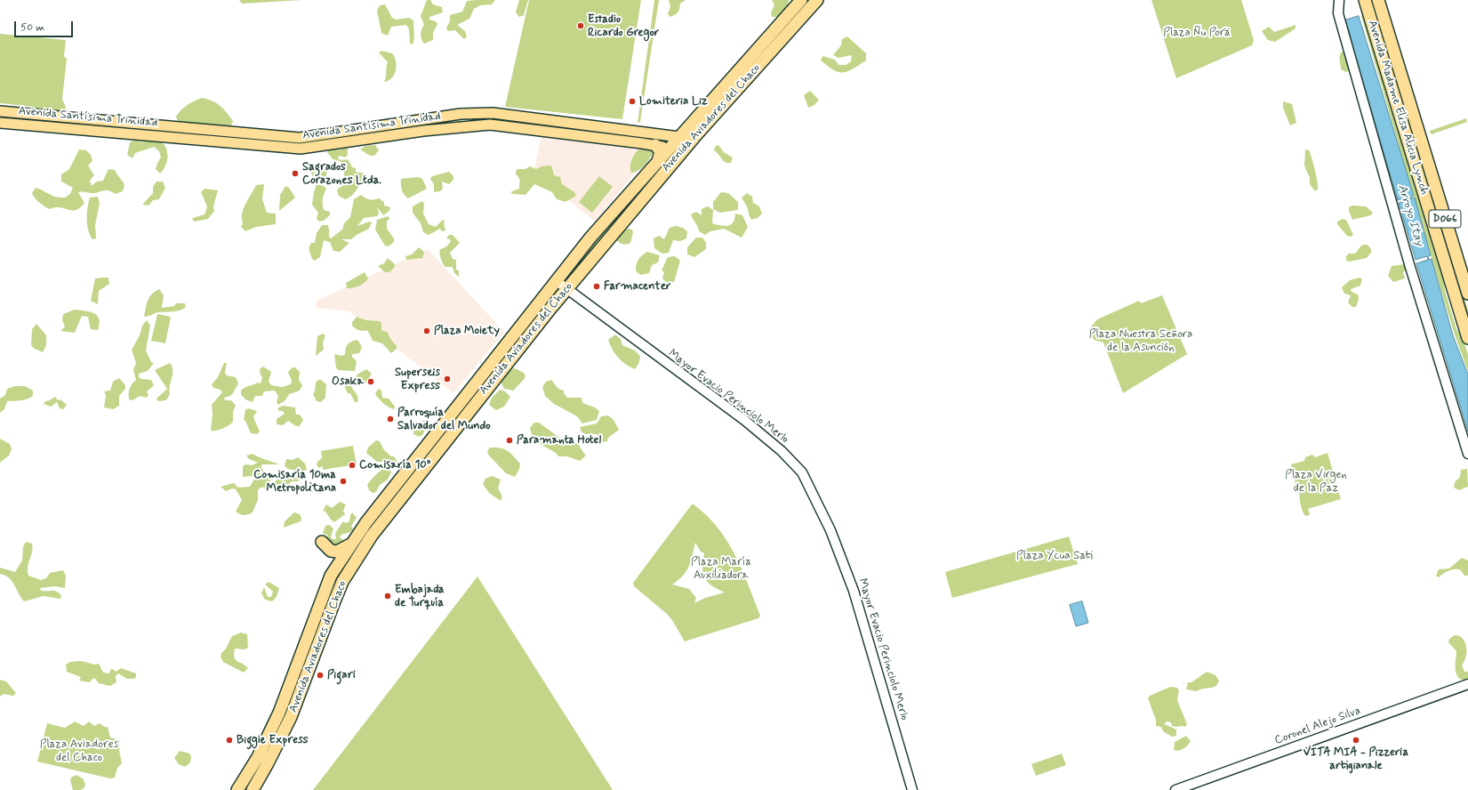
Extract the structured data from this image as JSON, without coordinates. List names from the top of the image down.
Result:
{
  "streets": {
    "highway": ["Avenida Madame Elisa Alicia Lynch", "Avenida Aviadores del Chaco", "D066"],
    "main road": ["Avenida Santísima Trinidad", "Mayor Evacio Perinciolo Merlo", "Coronel Alejo Silva"]
  },
  "crossings": [
    ["Avenida Santísima Trinidad", "Avenida Aviadores del Chaco"],
    ["Avenida Aviadores del Chaco", "Mayor Evacio Perinciolo Merlo"]
  ],
  "water": ["Arroyo Itay"],
  "parks": [
    "Plaza Ñu Porä",
    "Plaza Nuestra Señora de la Asunción",
    "Plaza Virgen de la Paz",
    "Plaza Ycua Sati",
    "Plaza María Auxiliadora",
    "Plaza Aviadores del Chaco"
  ],
  "places": [
    "Estadio Ricardo Gregor",
    "Lomiteria Liz",
    "Sagrados Corazones Ltda.",
    "Farmacenter",
    "Plaza Moiety",
    "Superseis Express",
    "Osaka",
    "Parroquía Salvador del Mundo",
    "Paramanta Hotel",
    "Comisaría 10º",
    "Comisaría 10ma Metropolitana",
    "Embajada de Turquía",
    "Pigari",
    "Biggie Express",
    "VITA MIA - Pizzeria artigianale"
  ],
  "scale_bar": "50 m"
}
